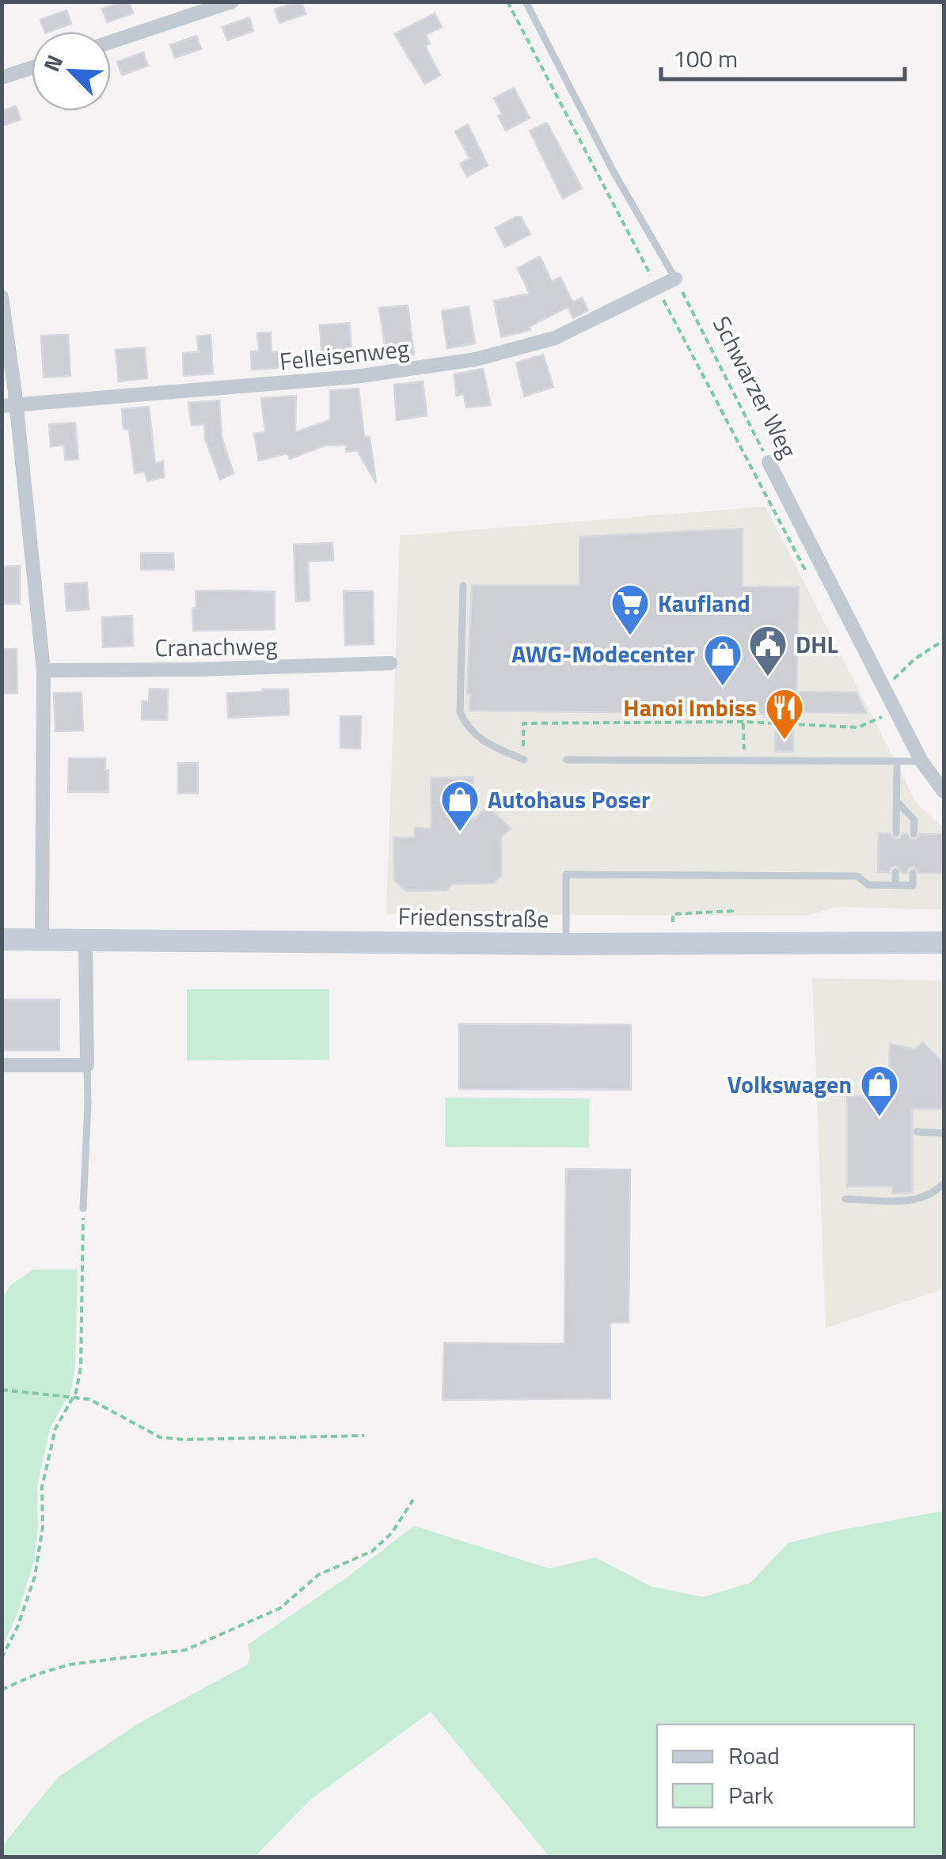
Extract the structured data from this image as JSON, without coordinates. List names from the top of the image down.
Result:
{
  "streets": {
    "street": [
      "Felleisenweg",
      "Schwarzer Weg",
      "Cranachweg",
      "Friedensstraße"
    ]
  },
  "crossings": [
    ["Felleisenweg", "Schwarzer Weg"]
  ],
  "places": {
    "supermarket": ["Kaufland"],
    "public building": ["DHL"],
    "shop": ["AWG-Modecenter", "Autohaus Poser", "Volkswagen"],
    "restaurant": ["Hanoi Imbiss"]
  },
  "legend": ["Road", "Park"],
  "scale_bar": "100 m",
  "north": "top left"
}
